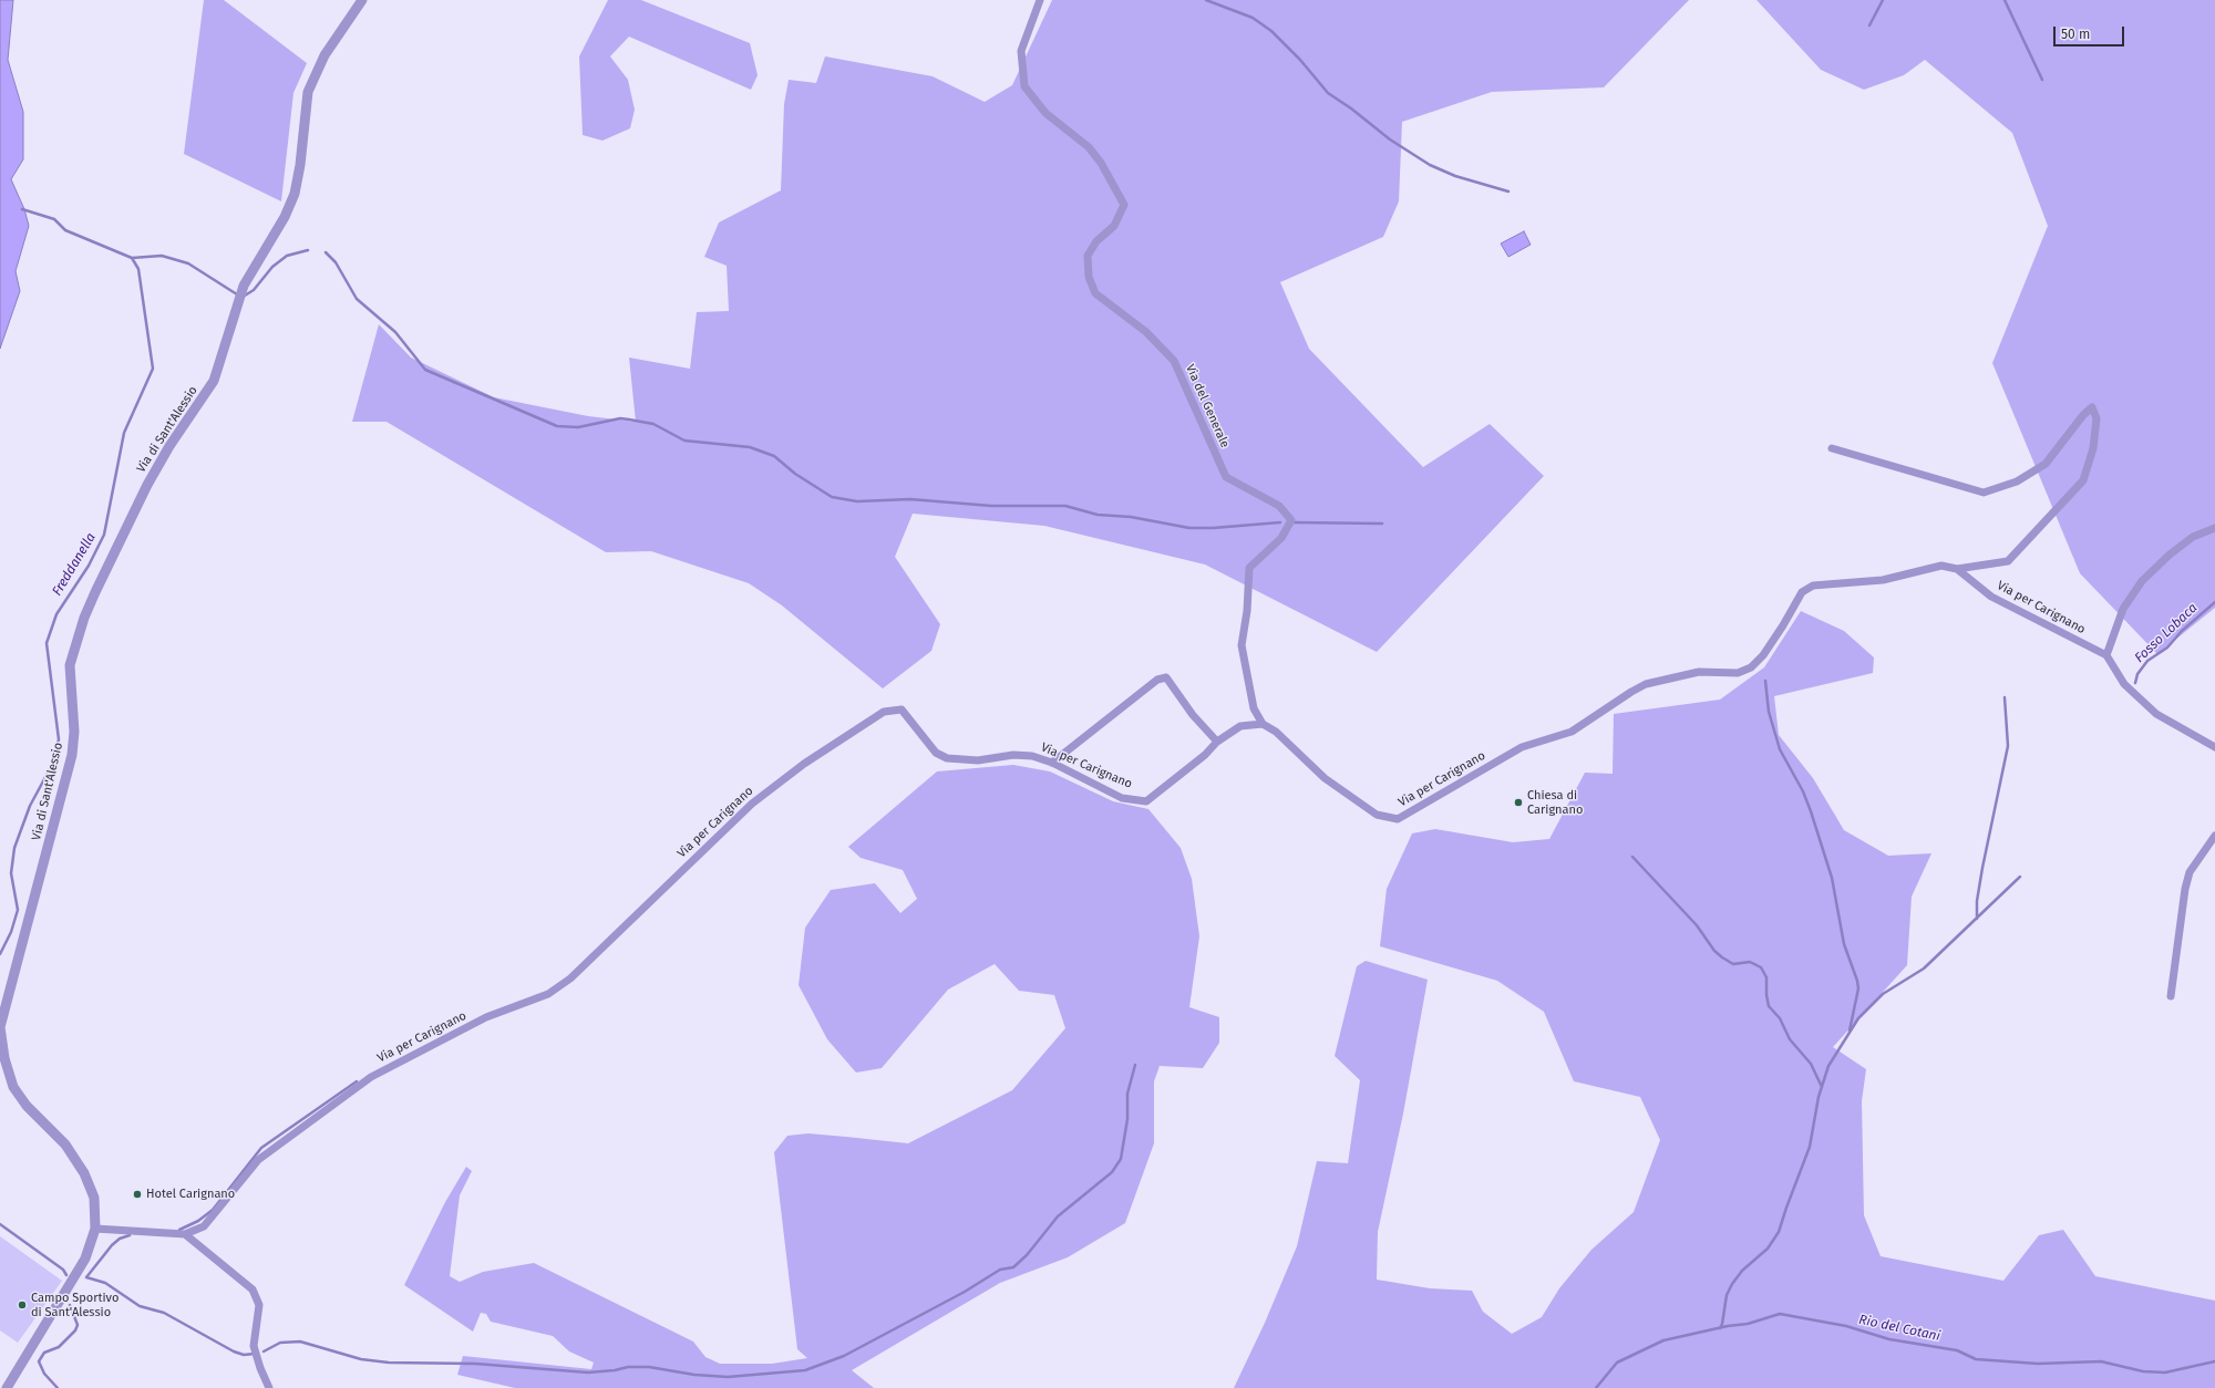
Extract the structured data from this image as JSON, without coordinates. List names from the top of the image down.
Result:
{
  "streets": {
    "street": ["Via del Generale", "Via di Sant'Alessio", "Via per Carignano"]
  },
  "crossings": [
    ["Via del Generale", "Via per Carignano"],
    ["Via di Sant'Alessio", "Via per Carignano"]
  ],
  "water": ["Freddanella", "Fosso Lobaca", "Rio del Cotani"],
  "places": ["Chiesa di Carignano", "Hotel Carignano", "Campo Sportivo di Sant'Alessio"],
  "scale_bar": "50 m"
}
